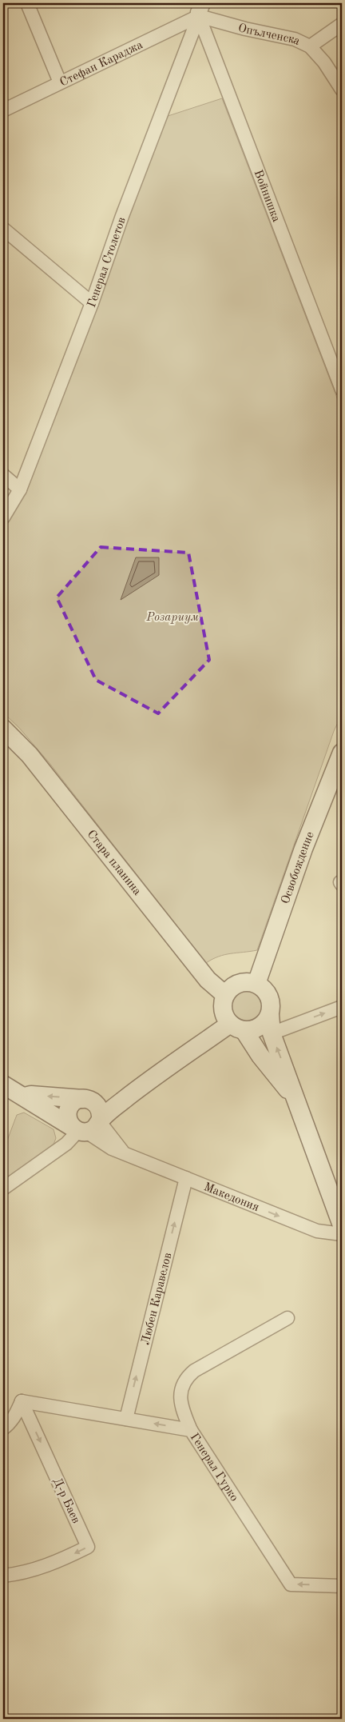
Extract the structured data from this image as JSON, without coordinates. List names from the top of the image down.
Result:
{
  "streets": {
    "main road": ["Стара планина", "Освобождение", "Македония"],
    "street": [
      "Опълченска",
      "Стефан Караджа",
      "Войнишка",
      "Генерал Столетов",
      "Любен Каравелов",
      "Генерал Гурко",
      "Д-р Баев"
    ]
  },
  "crossings": [
    ["Опълченска", "Стефан Караджа"],
    ["Опълченска", "Войнишка"],
    ["Опълченска", "Генерал Столетов"],
    ["Стефан Караджа", "Войнишка"],
    ["Стефан Караджа", "Генерал Столетов"],
    ["Войнишка", "Генерал Столетов"],
    ["Стара планина", "Освобождение"],
    ["Македония", "Любен Каравелов"],
    ["Любен Каравелов", "Генерал Гурко"],
    ["Генерал Гурко", "Д-р Баев"]
  ],
  "one_way": ["Любен Каравелов", "Генерал Гурко"],
  "parks": ["Розариум"]
}
